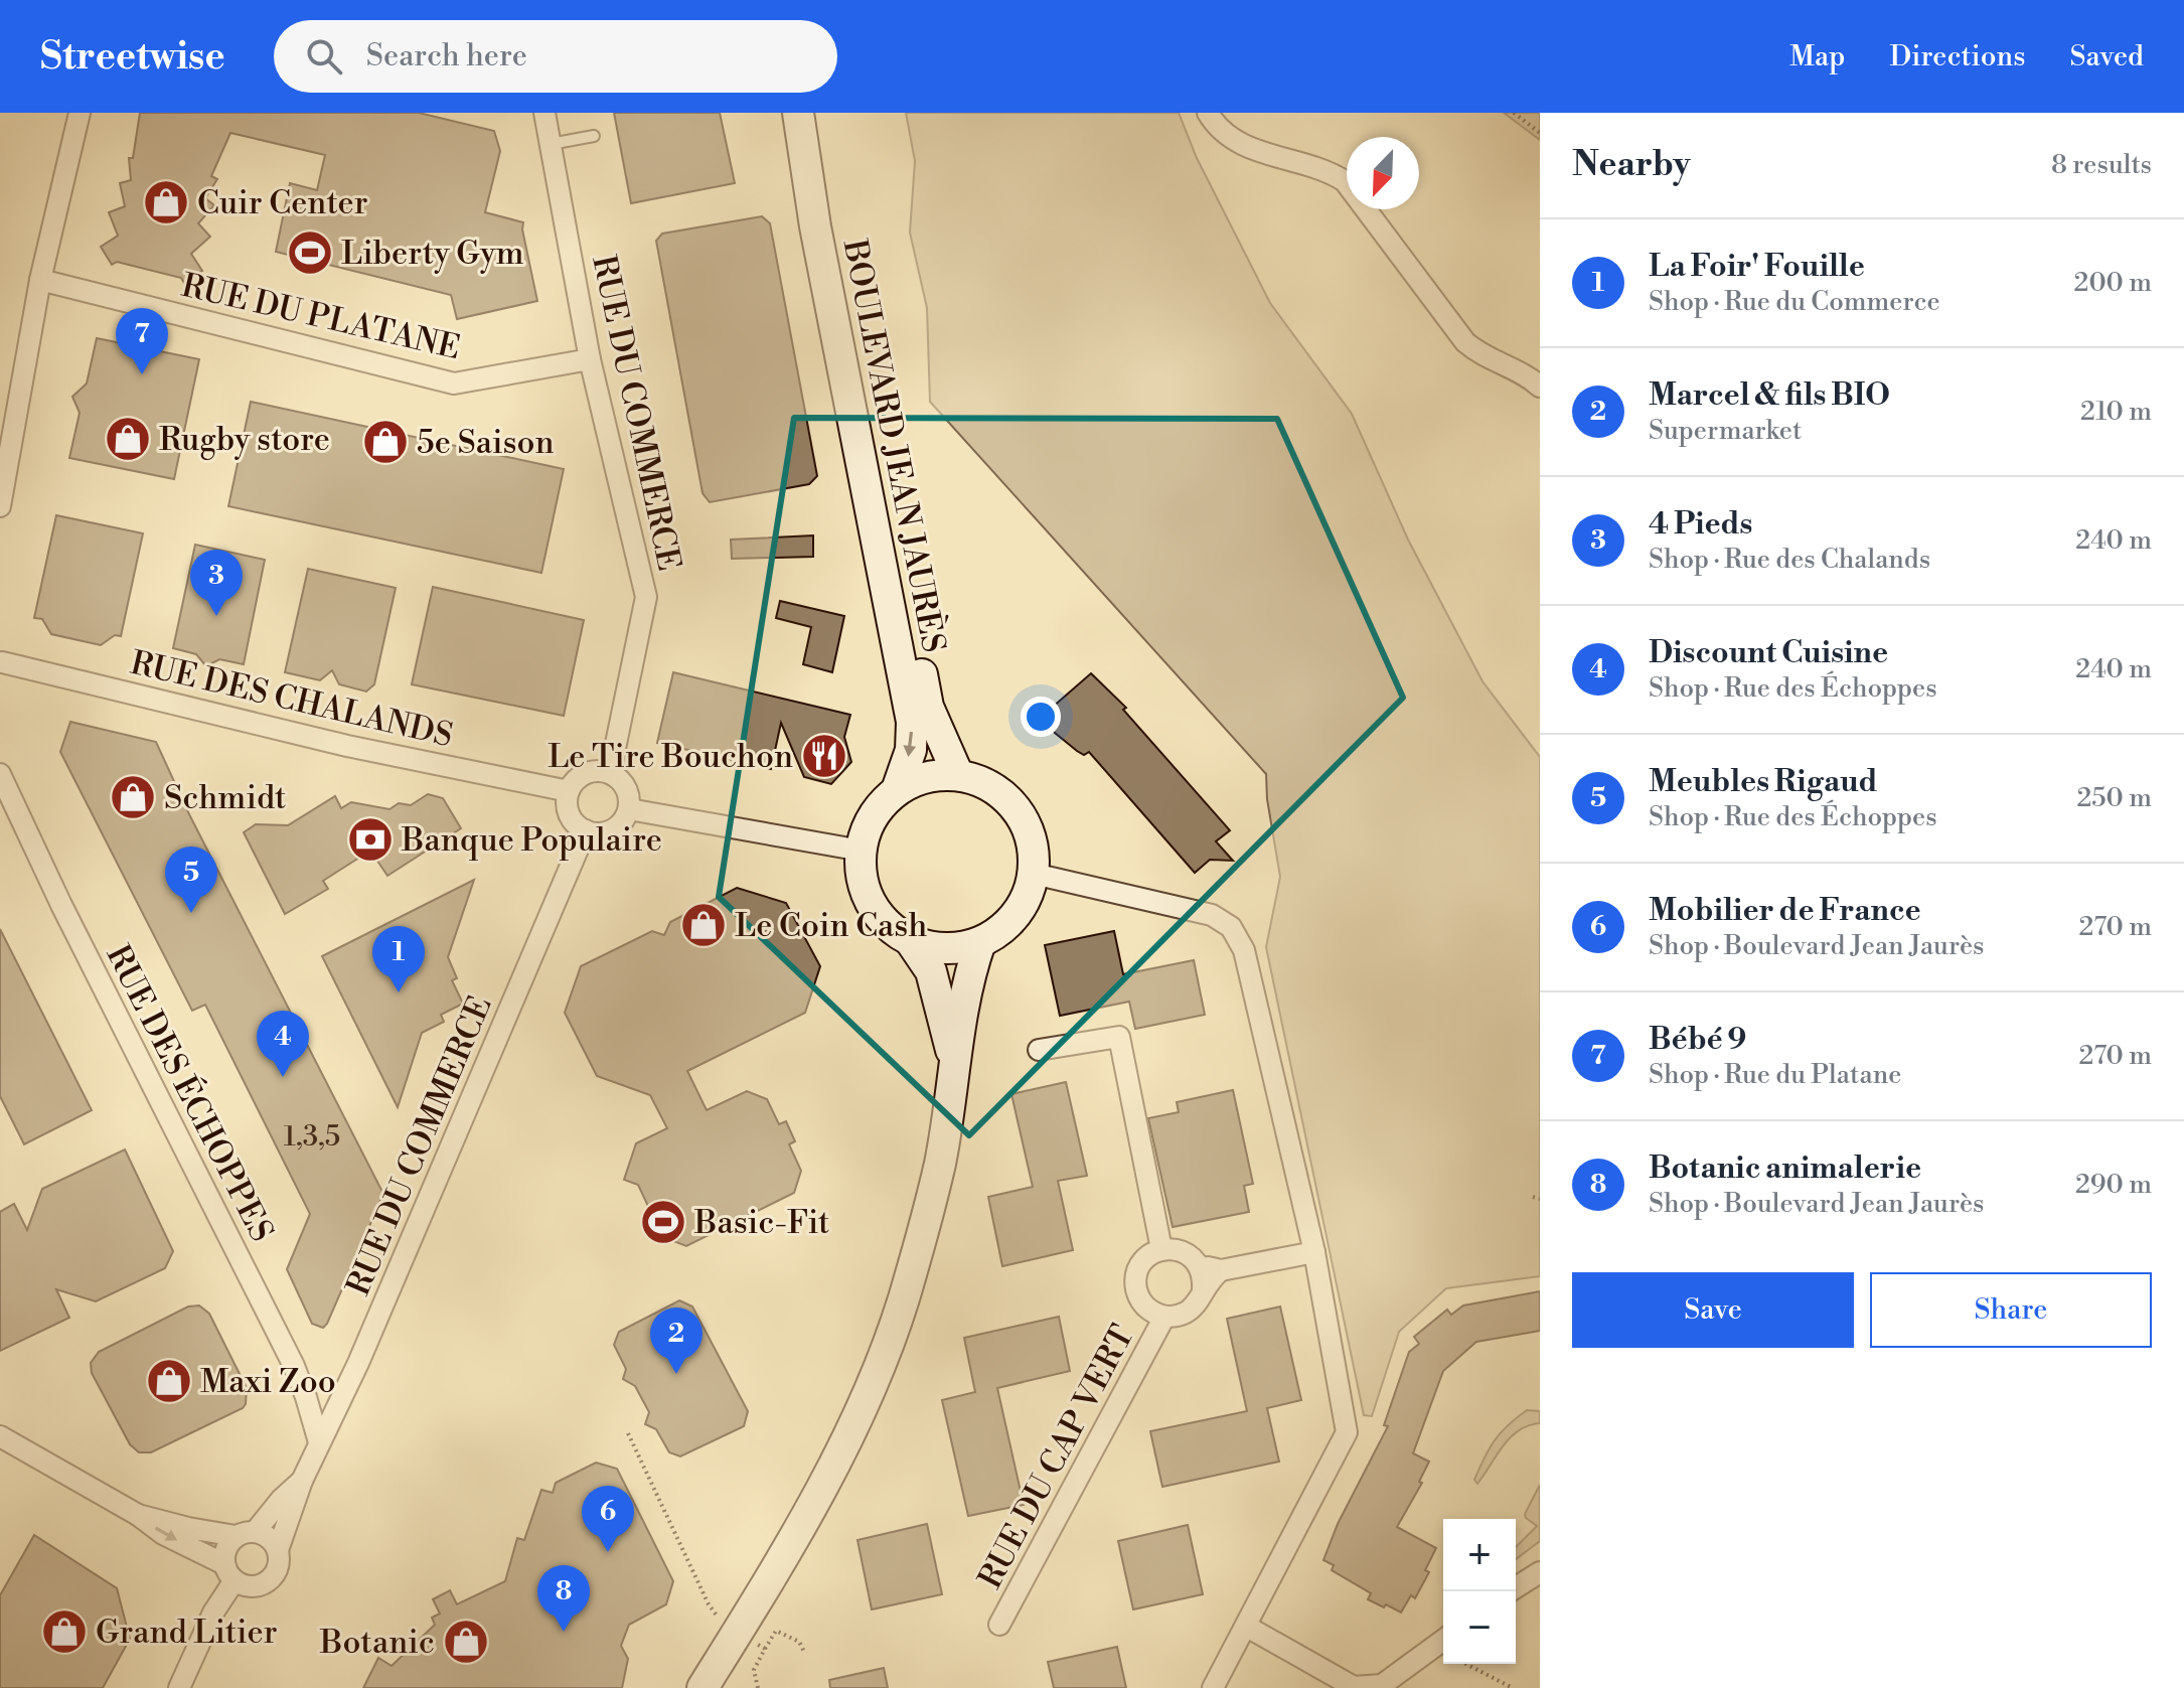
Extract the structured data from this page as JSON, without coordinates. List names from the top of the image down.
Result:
{
  "streets": {
    "street": [
      "RUE DU PLATANE",
      "RUE DU COMMERCE",
      "BOULEVARD JEAN JAURÈS",
      "RUE DES CHALANDS",
      "RUE DES ÉCHOPPES",
      "RUE DU CAP VERT"
    ]
  },
  "crossings": [
    ["RUE DU PLATANE", "RUE DU COMMERCE"],
    ["RUE DU COMMERCE", "RUE DES CHALANDS"],
    ["RUE DU COMMERCE", "RUE DES ÉCHOPPES"]
  ],
  "places": {
    "shop": [
      "Cuir Center",
      "Rugby store",
      "5e Saison",
      "Schmidt",
      "Le Coin Cash",
      "Maxi Zoo",
      "Grand Litier",
      "Botanic"
    ],
    "sports": ["Liberty Gym", "Basic-Fit"],
    "restaurant": ["Le Tire Bouchon"],
    "bank": ["Banque Populaire"]
  },
  "house_numbers": ["1,3,5"],
  "north": "bottom left",
  "page": {
    "header": "Streetwise",
    "search": "Search here",
    "nav": ["Map", "Directions", "Saved"],
    "heading": ["Nearby", "8 results"],
    "list": [
      {
        "mark": "1",
        "name": "La Foir' Fouille",
        "note": "Shop · Rue du Commerce",
        "value": "200 m"
      },
      {
        "mark": "2",
        "name": "Marcel & fils BIO",
        "note": "Supermarket",
        "value": "210 m"
      },
      {
        "mark": "3",
        "name": "4 Pieds",
        "note": "Shop · Rue des Chalands",
        "value": "240 m"
      },
      {
        "mark": "4",
        "name": "Discount Cuisine",
        "note": "Shop · Rue des Échoppes",
        "value": "240 m"
      },
      {
        "mark": "5",
        "name": "Meubles Rigaud",
        "note": "Shop · Rue des Échoppes",
        "value": "250 m"
      },
      {
        "mark": "6",
        "name": "Mobilier de France",
        "note": "Shop · Boulevard Jean Jaurès",
        "value": "270 m"
      },
      {
        "mark": "7",
        "name": "Bébé 9",
        "note": "Shop · Rue du Platane",
        "value": "270 m"
      },
      {
        "mark": "8",
        "name": "Botanic animalerie",
        "note": "Shop · Boulevard Jean Jaurès",
        "value": "290 m"
      }
    ],
    "pins": [
      "7",
      "3",
      "5",
      "1",
      "4",
      "2",
      "6",
      "8"
    ],
    "buttons": ["Save", "Share"],
    "map_buttons": ["+", "−"]
  }
}
